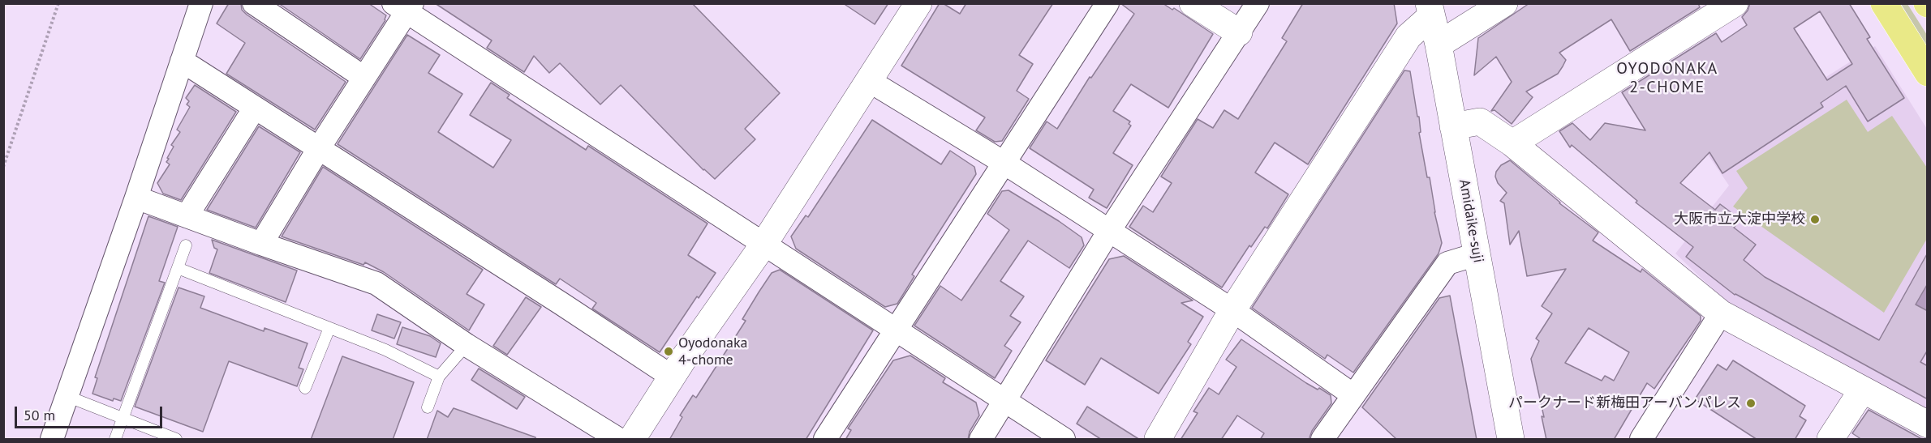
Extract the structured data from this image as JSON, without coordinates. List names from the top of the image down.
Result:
{
  "streets": {
    "street": ["Amidaike-suji"]
  },
  "districts": ["OYODONAKA 2-CHOME"],
  "places": ["大阪市立大淀中学校", "Oyodonaka 4-chome", "パークナード新梅田アーバンパレス"],
  "scale_bar": "50 m"
}
